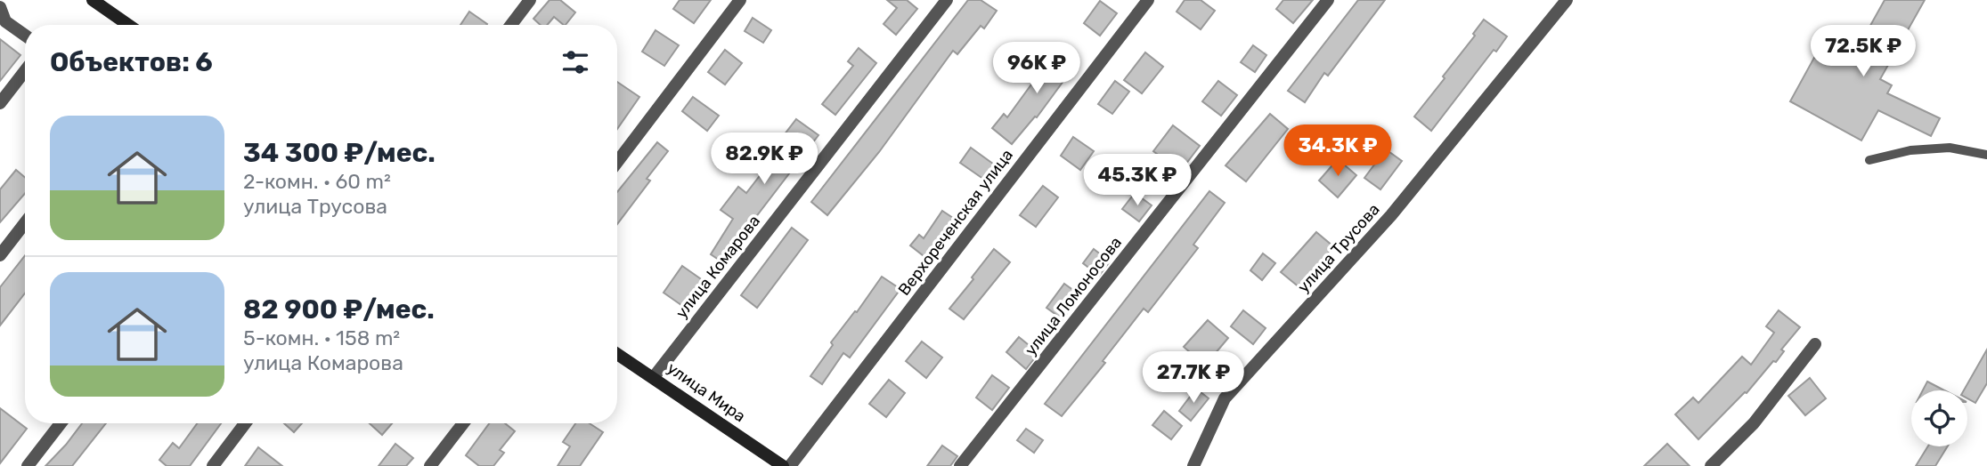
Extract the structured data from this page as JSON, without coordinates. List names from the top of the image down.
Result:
{
  "streets": {
    "street": [
      "Верхореченская улица",
      "улица Трусова",
      "улица Комарова",
      "улица Ломоносова",
      "улица Мира"
    ]
  },
  "crossings": [
    ["улица Комарова", "улица Мира"]
  ],
  "page": {
    "price": [
      "72.5K ₽",
      "96K ₽",
      "34.3K ₽",
      "82.9K ₽",
      "45.3K ₽",
      "27.7K ₽"
    ],
    "heading": "Объектов: 6",
    "list": [
      {
        "name": "34 300 ₽/мес.",
        "note": "2-комн. · 60 m² · улица Трусова"
      },
      {
        "name": "82 900 ₽/мес.",
        "note": "5-комн. · 158 m² · улица Комарова"
      }
    ]
  }
}
